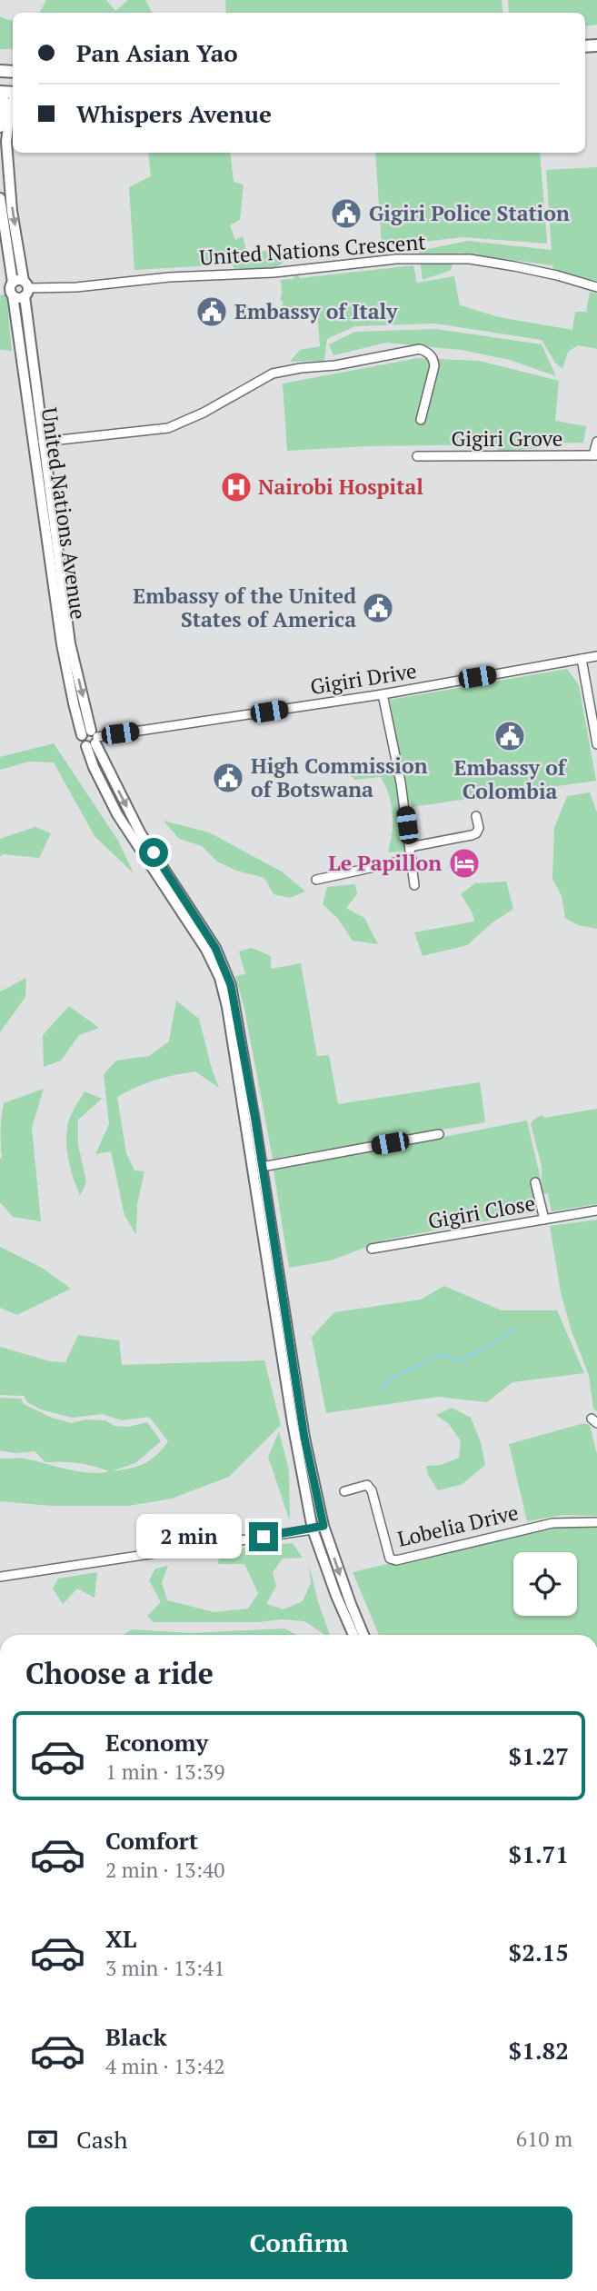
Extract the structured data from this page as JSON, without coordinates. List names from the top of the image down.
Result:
{
  "streets": {
    "street": [
      "United Nations Crescent",
      "Gigiri Grove",
      "United Nations Avenue",
      "Gigiri Drive",
      "Gigiri Close",
      "Lobelia Drive"
    ]
  },
  "crossings": [
    ["United Nations Crescent", "United Nations Avenue"],
    ["United Nations Avenue", "Gigiri Drive"]
  ],
  "places": {
    "public building": [
      "Gigiri Police Station",
      "Embassy of Italy",
      "Embassy of the United States of America",
      "Embassy of Colombia",
      "High Commission of Botswana"
    ],
    "hospital": ["Nairobi Hospital"],
    "hotel": ["Le Papillon"]
  },
  "page": {
    "banner": ["Pan Asian Yao", "Whispers Avenue"],
    "bubble": "2 min",
    "heading": "Choose a ride",
    "list": [
      {
        "name": "Economy",
        "note": "1 min · 13:39",
        "value": "$1.27"
      },
      {
        "name": "Comfort",
        "note": "2 min · 13:40",
        "value": "$1.71"
      },
      {
        "name": "XL",
        "note": "3 min · 13:41",
        "value": "$2.15"
      },
      {
        "name": "Black",
        "note": "4 min · 13:42",
        "value": "$1.82"
      }
    ],
    "pay": ["Cash", "610 m"],
    "buttons": "Confirm"
  }
}
